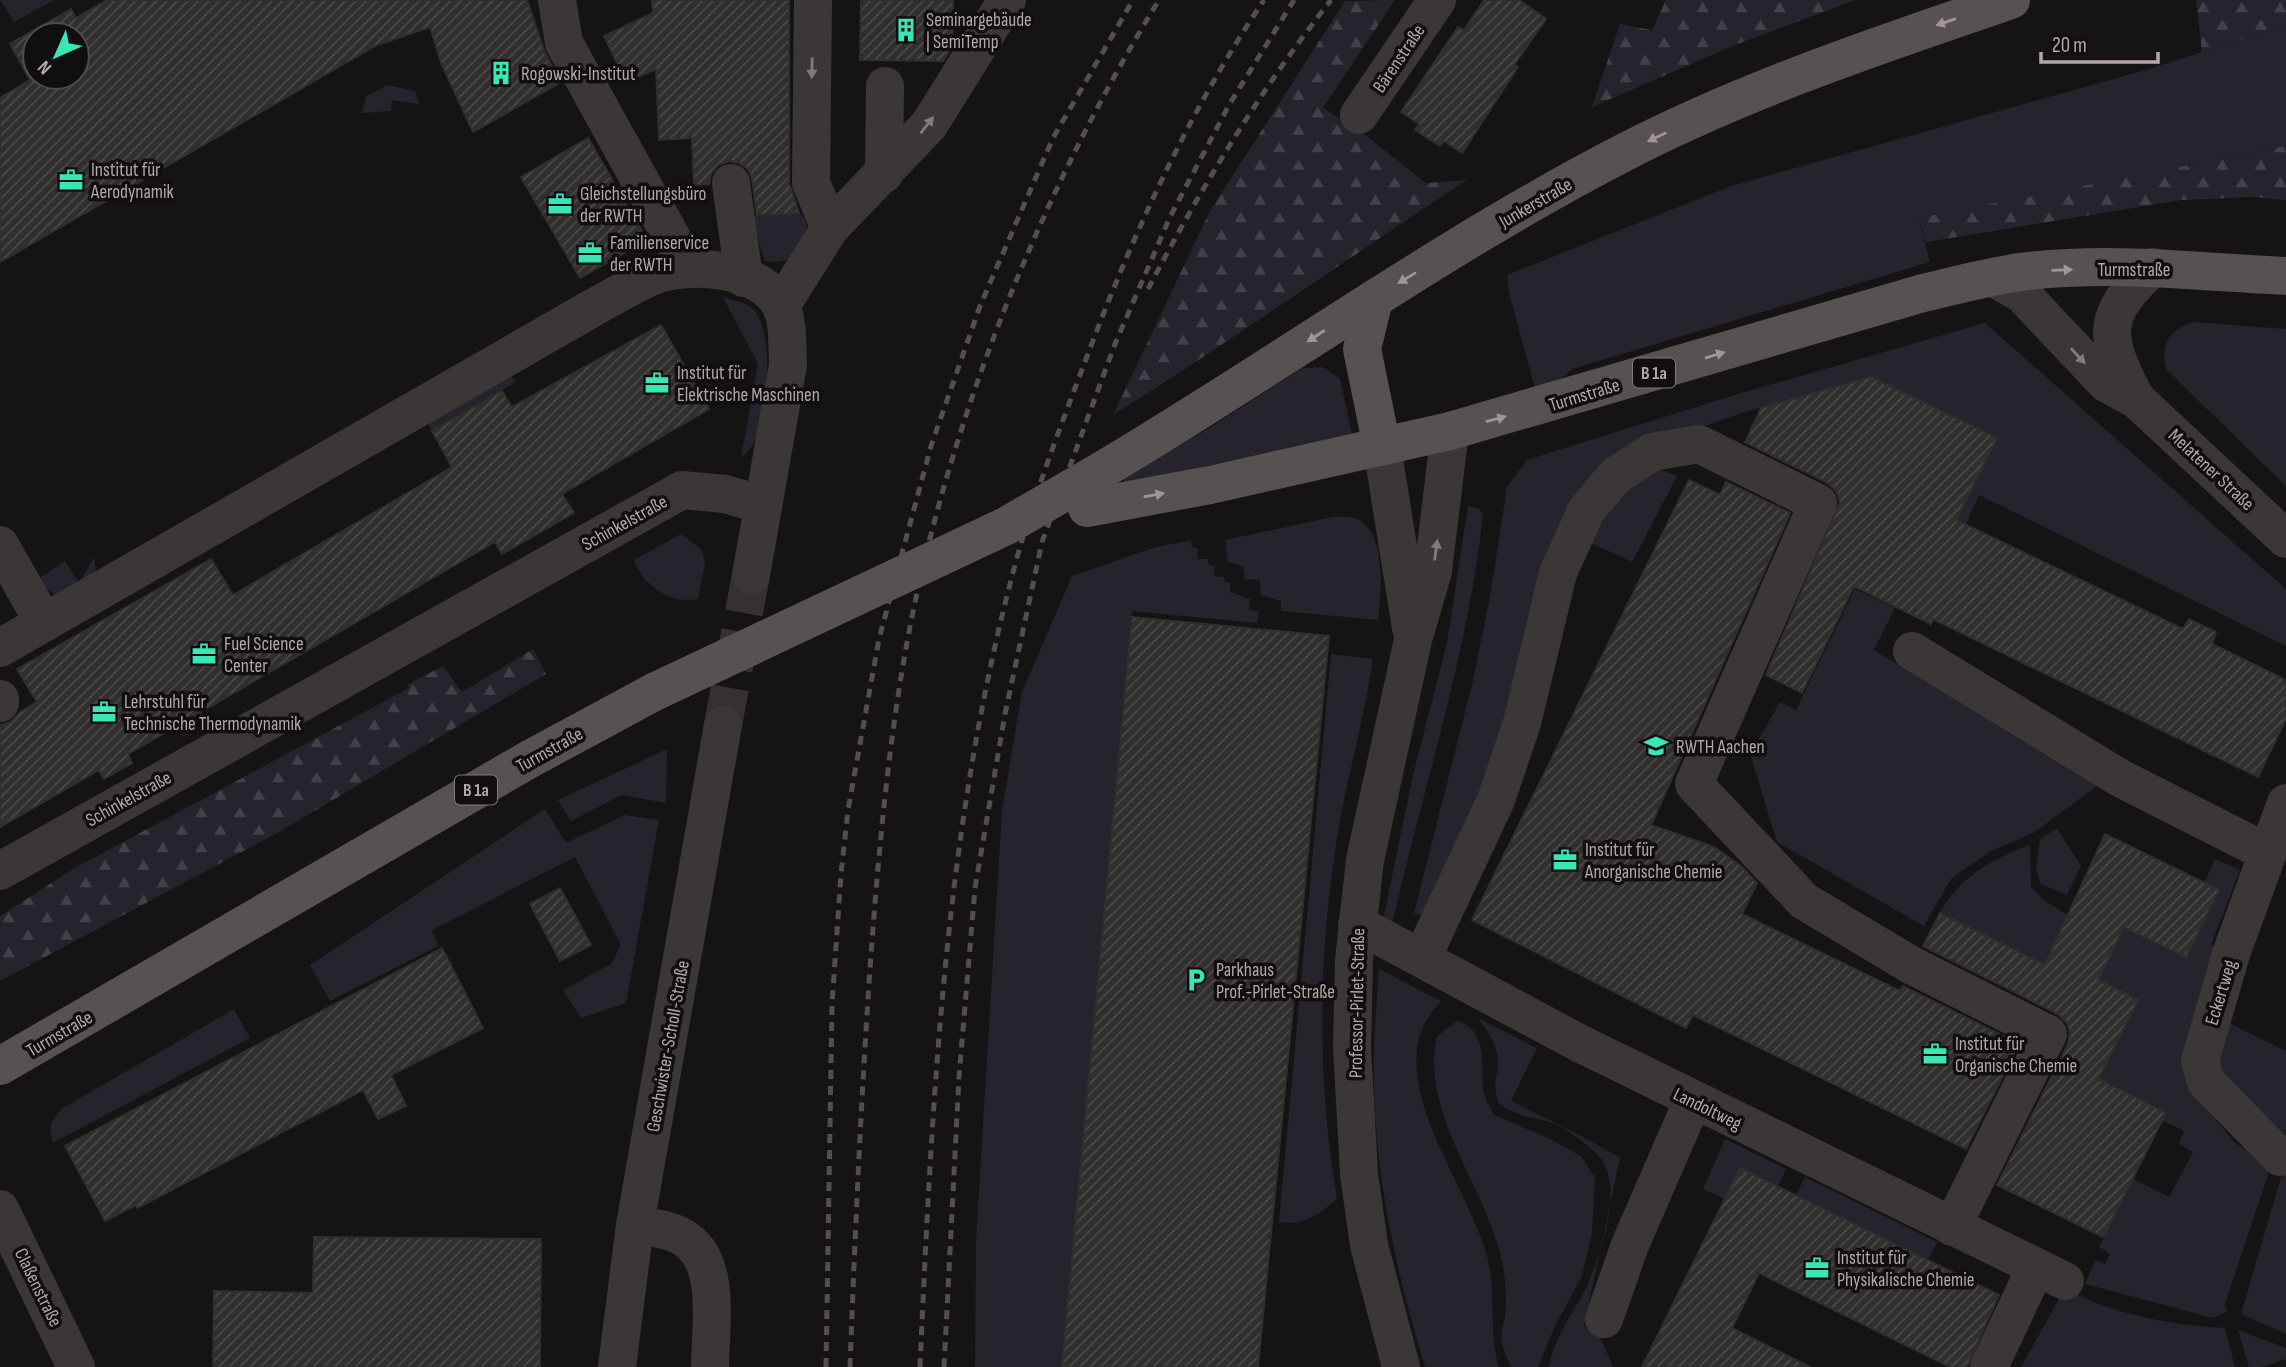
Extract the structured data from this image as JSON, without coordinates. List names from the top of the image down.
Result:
{
  "streets": {
    "main road": ["Junkerstraße", "Turmstraße", "B 1a"],
    "street": [
      "Bärenstraße",
      "Melatener Straße",
      "Schinkelstraße",
      "Eckertweg",
      "Professor-Pirlet-Straße",
      "Geschwister-Scholl-Straße",
      "Landoltweg",
      "Claßenstraße"
    ]
  },
  "crossings": [
    ["Junkerstraße", "Turmstraße"],
    ["Turmstraße", "Melatener Straße"],
    ["Turmstraße", "Professor-Pirlet-Straße"],
    ["Professor-Pirlet-Straße", "Landoltweg"]
  ],
  "one_way": ["Junkerstraße", "Turmstraße"],
  "places": {
    "building": ["Seminargebäude | SemiTemp", "Rogowski-Institut"],
    "office": [
      "Institut für Aerodynamik",
      "Gleichstellungsbüro der RWTH",
      "Familienservice der RWTH",
      "Institut für Elektrische Maschinen",
      "Fuel Science Center",
      "Lehrstuhl für Technische Thermodynamik",
      "Institut für Anorganische Chemie",
      "Institut für Organische Chemie",
      "Institut für Physikalische Chemie"
    ],
    "school or university": ["RWTH Aachen"],
    "parking": ["Parkhaus Prof.-Pirlet-Straße"]
  },
  "scale_bar": "20 m",
  "north": "bottom left"
}
